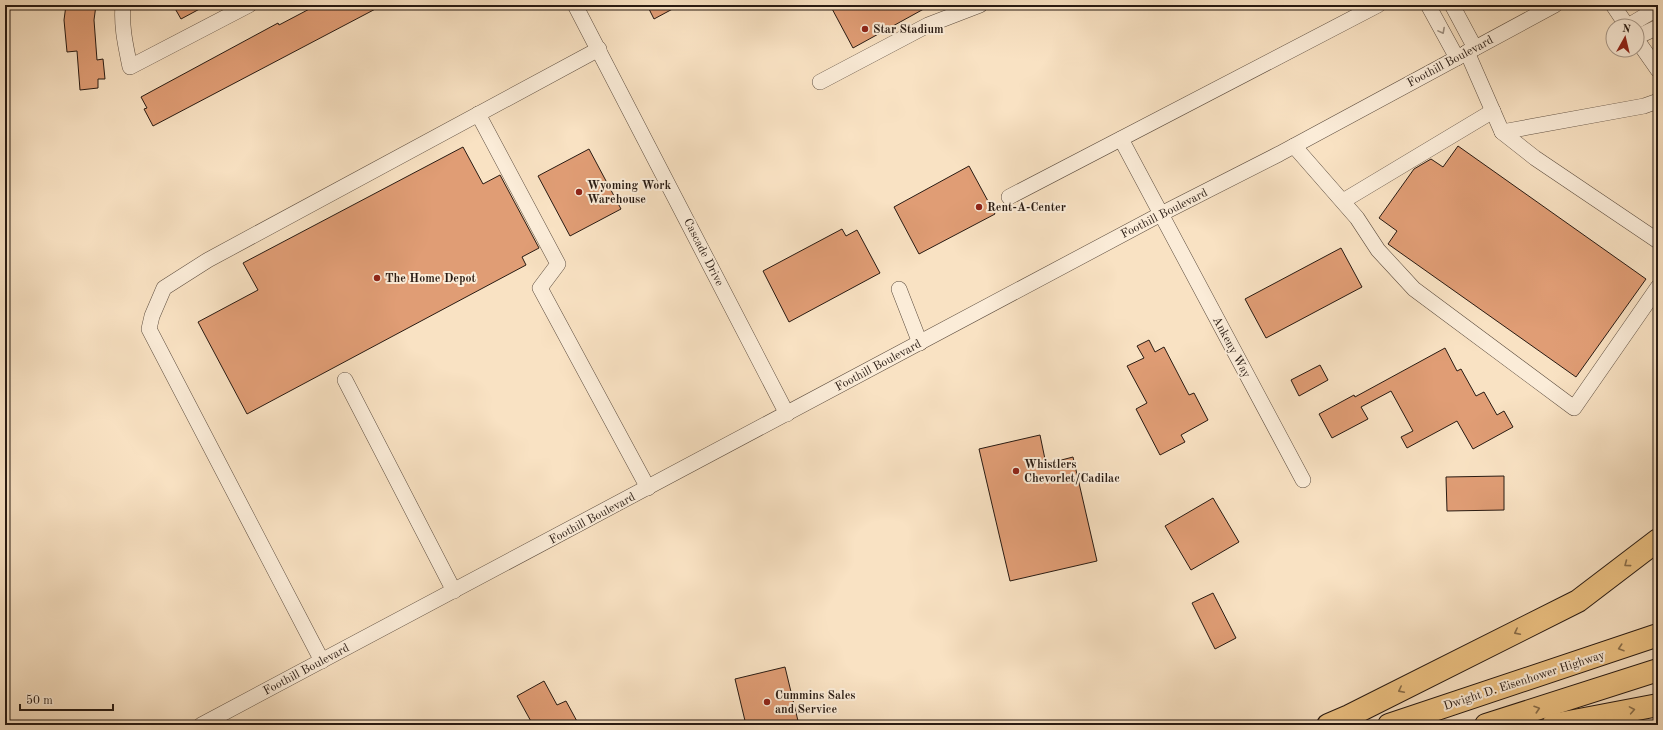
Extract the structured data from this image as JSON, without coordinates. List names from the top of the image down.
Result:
{
  "streets": {
    "highway": ["Dwight D. Eisenhower Highway"],
    "street": ["Foothill Boulevard", "Cascade Drive", "Ankeny Way"]
  },
  "crossings": [
    ["Foothill Boulevard", "Cascade Drive"],
    ["Foothill Boulevard", "Ankeny Way"]
  ],
  "places": [
    "Star Stadium",
    "Wyoming Work Warehouse",
    "Rent-A-Center",
    "The Home Depot",
    "Whistlers Chevorlet/Cadilac",
    "Cummins Sales and Service"
  ],
  "scale_bar": "50 m",
  "north": "top"
}
